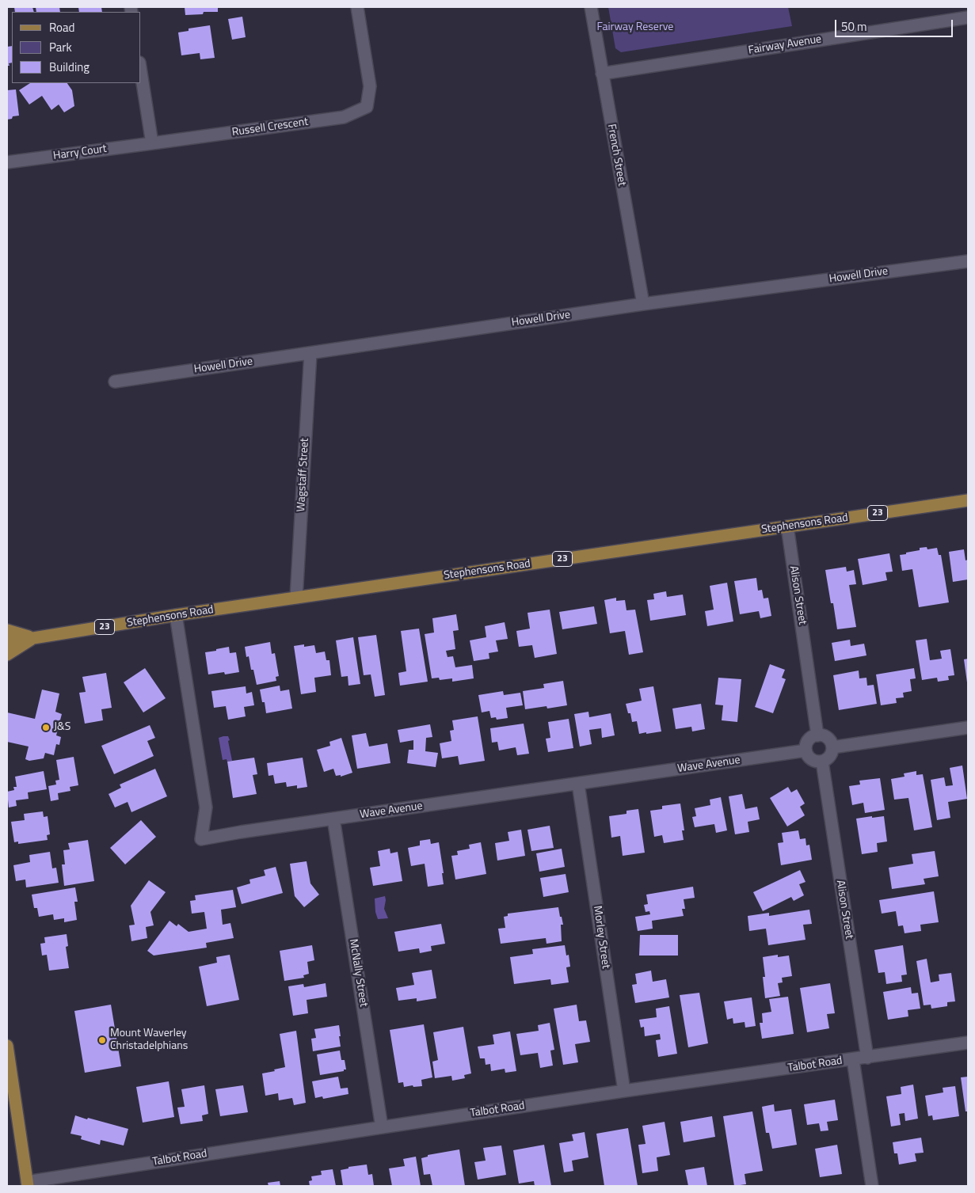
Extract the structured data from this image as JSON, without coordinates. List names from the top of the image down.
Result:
{
  "streets": {
    "main road": ["23", "Stephensons Road"],
    "street": [
      "Fairway Avenue",
      "Russell Crescent",
      "Harry Court",
      "French Street",
      "Howell Drive",
      "Wagstaff Street",
      "Alison Street",
      "Wave Avenue",
      "Morley Street",
      "McNally Street",
      "Talbot Road"
    ]
  },
  "crossings": [
    ["Fairway Avenue", "French Street"],
    ["Russell Crescent", "Harry Court"],
    ["French Street", "Howell Drive"],
    ["Howell Drive", "Wagstaff Street"],
    ["Wagstaff Street", "Stephensons Road"],
    ["Stephensons Road", "Alison Street"],
    ["Stephensons Road", "Wave Avenue"],
    ["Alison Street", "Wave Avenue"],
    ["Alison Street", "Talbot Road"],
    ["Wave Avenue", "Morley Street"],
    ["Wave Avenue", "McNally Street"],
    ["Morley Street", "Talbot Road"],
    ["McNally Street", "Talbot Road"]
  ],
  "parks": ["Fairway Reserve"],
  "places": ["J&S", "Mount Waverley Christadelphians"],
  "legend": ["Road", "Park", "Building"],
  "scale_bar": "50 m"
}
